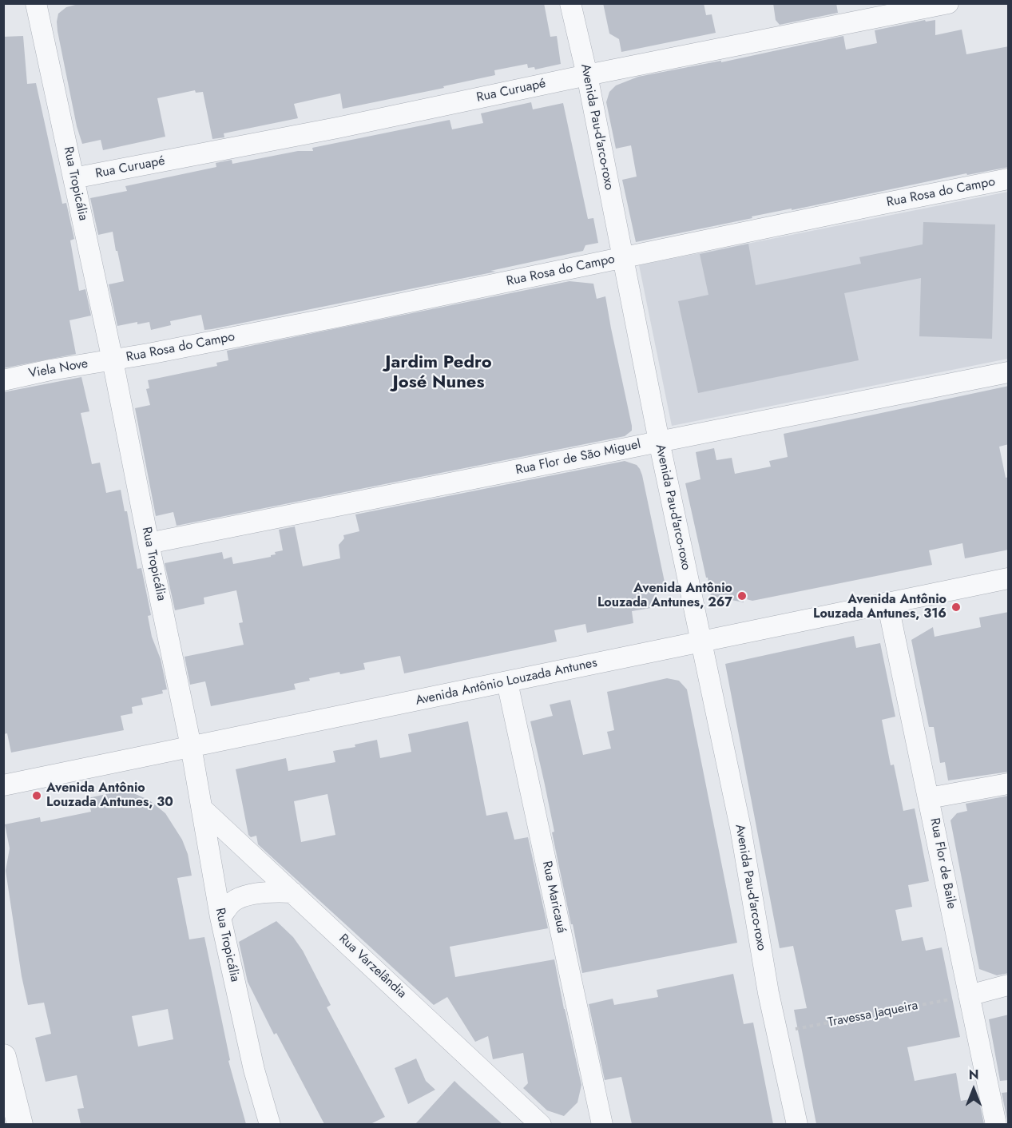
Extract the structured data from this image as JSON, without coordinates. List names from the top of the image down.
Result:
{
  "streets": {
    "street": [
      "Rua Curuapé",
      "Avenida Pau-d'arco-roxo",
      "Rua Tropicália",
      "Rua Rosa do Campo",
      "Viela Nove",
      "Rua Flor de São Miguel",
      "Avenida Antônio Louzada Antunes",
      "Rua Flor de Baile",
      "Rua Maricauá",
      "Rua Varzelândia"
    ],
    "path": ["Travessa Jaqueira"]
  },
  "crossings": [
    ["Rua Curuapé", "Avenida Pau-d'arco-roxo"],
    ["Rua Curuapé", "Rua Tropicália"],
    ["Avenida Pau-d'arco-roxo", "Rua Rosa do Campo"],
    ["Avenida Pau-d'arco-roxo", "Rua Flor de São Miguel"],
    ["Avenida Pau-d'arco-roxo", "Avenida Antônio Louzada Antunes"],
    ["Avenida Pau-d'arco-roxo", "Travessa Jaqueira"],
    ["Rua Tropicália", "Rua Rosa do Campo"],
    ["Rua Tropicália", "Viela Nove"],
    ["Rua Tropicália", "Rua Flor de São Miguel"],
    ["Rua Tropicália", "Avenida Antônio Louzada Antunes"],
    ["Rua Tropicália", "Rua Varzelândia"],
    ["Rua Rosa do Campo", "Viela Nove"],
    ["Avenida Antônio Louzada Antunes", "Rua Flor de Baile"],
    ["Avenida Antônio Louzada Antunes", "Rua Maricauá"],
    ["Rua Flor de Baile", "Travessa Jaqueira"]
  ],
  "districts": ["Jardim Pedro José Nunes"],
  "places": ["Avenida Antônio Louzada Antunes, 267", "Avenida Antônio Louzada Antunes, 316", "Avenida Antônio Louzada Antunes, 30"],
  "north": "top"
}
